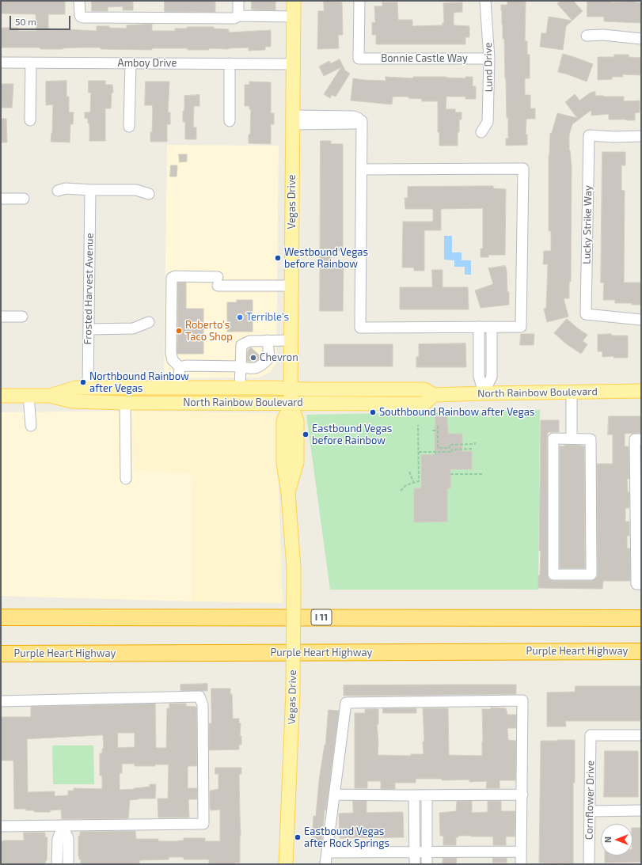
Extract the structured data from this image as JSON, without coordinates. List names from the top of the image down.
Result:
{
  "streets": {
    "highway": ["I 11", "Purple Heart Highway"],
    "main road": ["Vegas Drive", "North Rainbow Boulevard"],
    "street": [
      "Bonnie Castle Way",
      "Amboy Drive",
      "Lund Drive",
      "Lucky Strike Way",
      "Frosted Harvest Avenue",
      "Cornflower Drive"
    ]
  },
  "crossings": [
    ["Bonnie Castle Way", "Lund Drive"],
    ["Amboy Drive", "Vegas Drive"],
    ["Vegas Drive", "North Rainbow Boulevard"],
    ["Frosted Harvest Avenue", "North Rainbow Boulevard"]
  ],
  "places": [
    "Westbound Vegas before Rainbow",
    "Terrible's",
    "Roberto's Taco Shop",
    "Chevron",
    "Northbound Rainbow after Vegas",
    "Southbound Rainbow after Vegas",
    "Eastbound Vegas before Rainbow",
    "Eastbound Vegas after Rock Springs"
  ],
  "scale_bar": "50 m",
  "north": "left"
}
